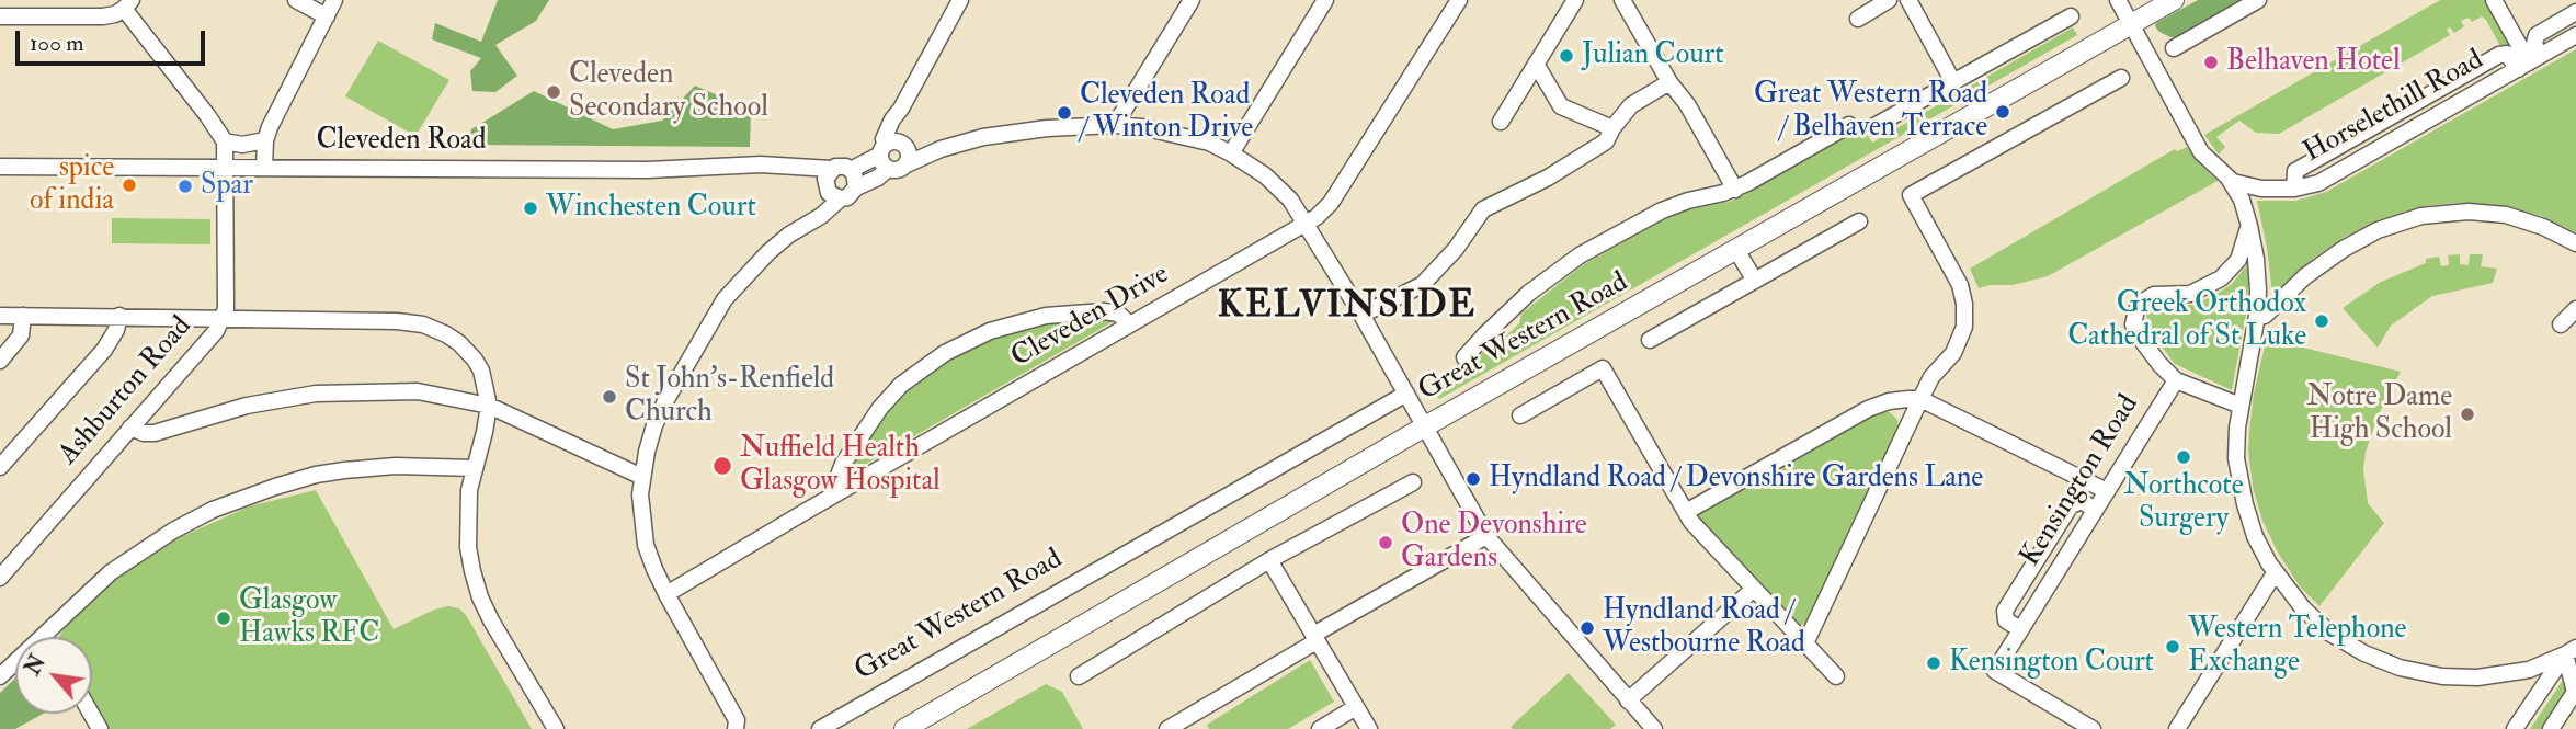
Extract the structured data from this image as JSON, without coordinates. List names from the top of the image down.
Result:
{
  "streets": {
    "main road": ["Great Western Road"],
    "street": [
      "Horselethill Road",
      "Cleveden Road",
      "Cleveden Drive",
      "Ashburton Road",
      "Kensington Road"
    ]
  },
  "crossings": [
    ["Cleveden Road", "Ashburton Road"]
  ],
  "districts": ["KELVINSIDE"],
  "places": [
    "Julian Court",
    "Belhaven Hotel",
    "Cleveden Secondary School",
    "Great Western Road / Belhaven Terrace",
    "Cleveden Road / Winton Drive",
    "spice of india",
    "Spar",
    "Winchesten Court",
    "Greek Orthodox Cathedral of St Luke",
    "St John’s-Renfield Church",
    "Notre Dame High School",
    "Northcote Surgery",
    "Nuffield Health Glasgow Hospital",
    "Hyndland Road / Devonshire Gardens Lane",
    "One Devonshire Gardens",
    "Glasgow Hawks RFC",
    "Hyndland Road / Westbourne Road",
    "Western Telephone Exchange",
    "Kensington Court"
  ],
  "scale_bar": "100 m",
  "north": "top left"
}
